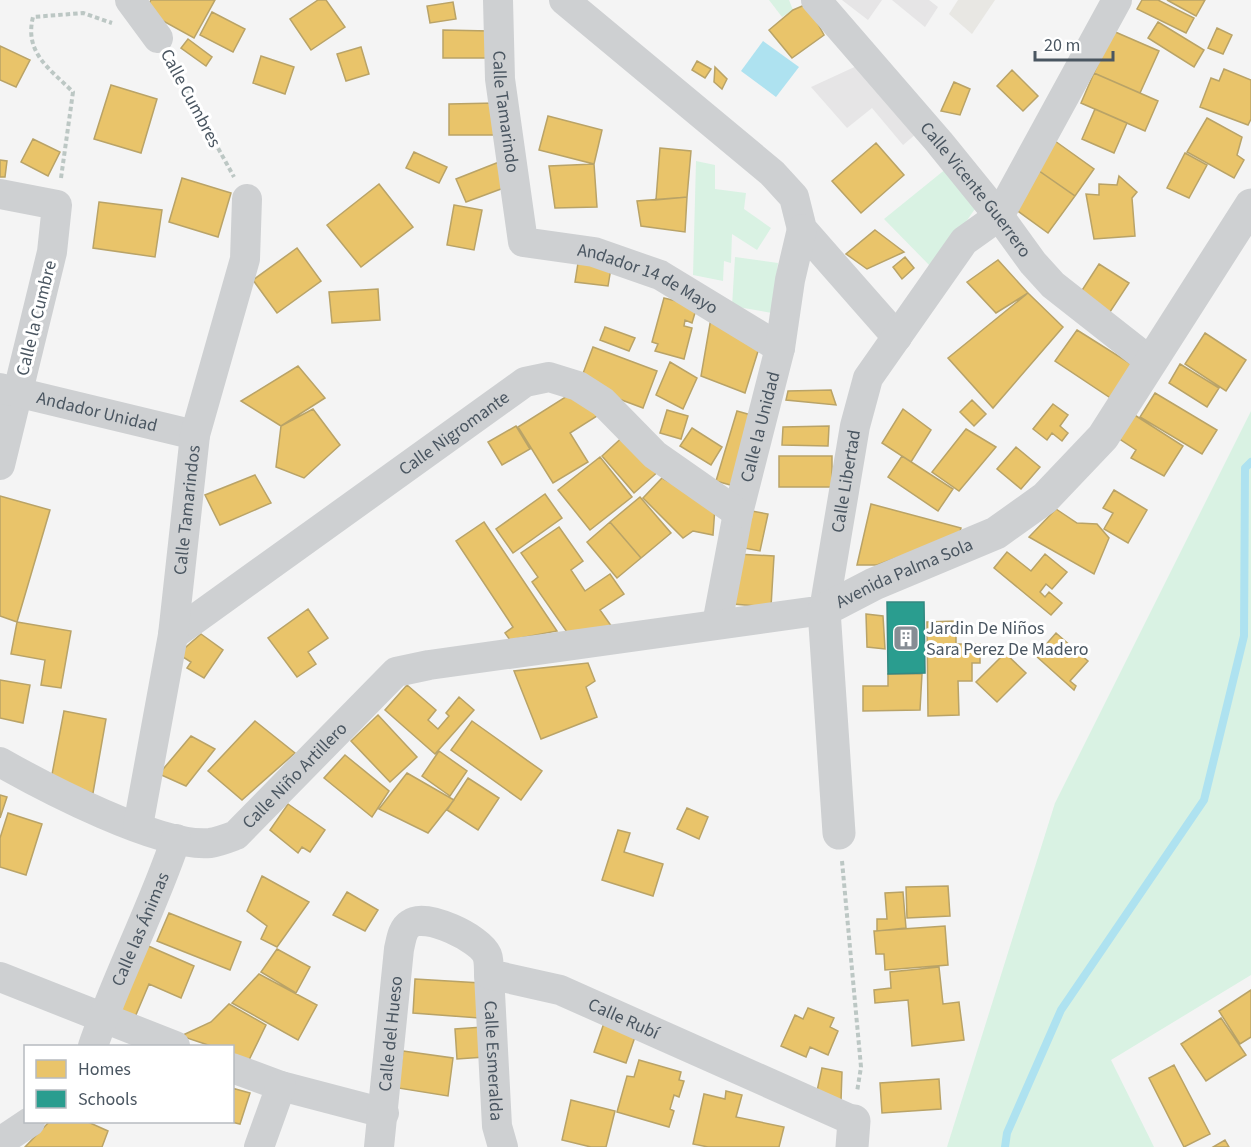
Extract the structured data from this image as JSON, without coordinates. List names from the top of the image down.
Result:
{
  "streets": {
    "street": [
      "Calle Cumbres",
      "Calle Tamarindo",
      "Calle Vicente Guerrero",
      "Andador 14 de Mayo",
      "Calle la Cumbre",
      "Andador Unidad",
      "Calle la Unidad",
      "Calle Nigromante",
      "Calle Libertad",
      "Calle Tamarindos",
      "Avenida Palma Sola",
      "Calle Niño Artillero",
      "Calle las Ánimas",
      "Calle Rubí",
      "Calle del Hueso",
      "Calle Esmeralda"
    ]
  },
  "crossings": [
    ["Calle Cumbres", "Calle Tamarindos"],
    ["Calle Tamarindo", "Andador 14 de Mayo"],
    ["Calle Vicente Guerrero", "Calle Libertad"],
    ["Calle Vicente Guerrero", "Avenida Palma Sola"],
    ["Andador 14 de Mayo", "Calle la Unidad"],
    ["Calle la Cumbre", "Andador Unidad"],
    ["Andador Unidad", "Calle Tamarindos"],
    ["Calle la Unidad", "Calle Nigromante"],
    ["Calle la Unidad", "Calle Libertad"],
    ["Calle la Unidad", "Calle Niño Artillero"],
    ["Calle Nigromante", "Calle Tamarindos"],
    ["Calle Libertad", "Avenida Palma Sola"],
    ["Calle Tamarindos", "Calle Niño Artillero"],
    ["Calle Niño Artillero", "Calle las Ánimas"],
    ["Calle Rubí", "Calle del Hueso"],
    ["Calle Rubí", "Calle Esmeralda"],
    ["Calle del Hueso", "Calle Esmeralda"]
  ],
  "places": {
    "building": ["Jardin De Niños Sara Perez De Madero"]
  },
  "legend": ["Homes", "Schools"],
  "scale_bar": "20 m"
}
